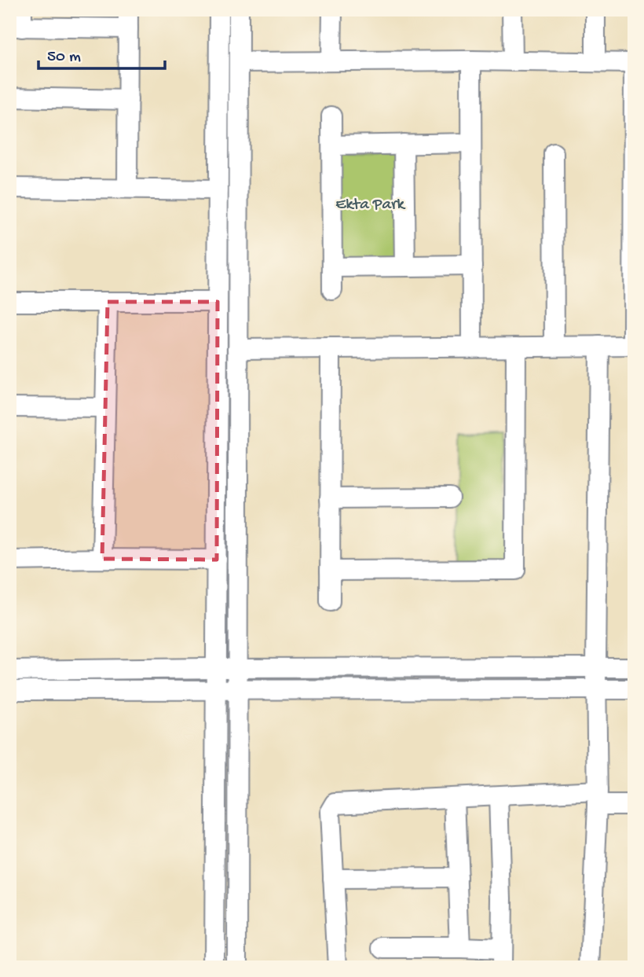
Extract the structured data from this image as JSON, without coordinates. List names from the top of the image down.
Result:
{
  "parks": ["Ekta Park"],
  "scale_bar": "50 m"
}
